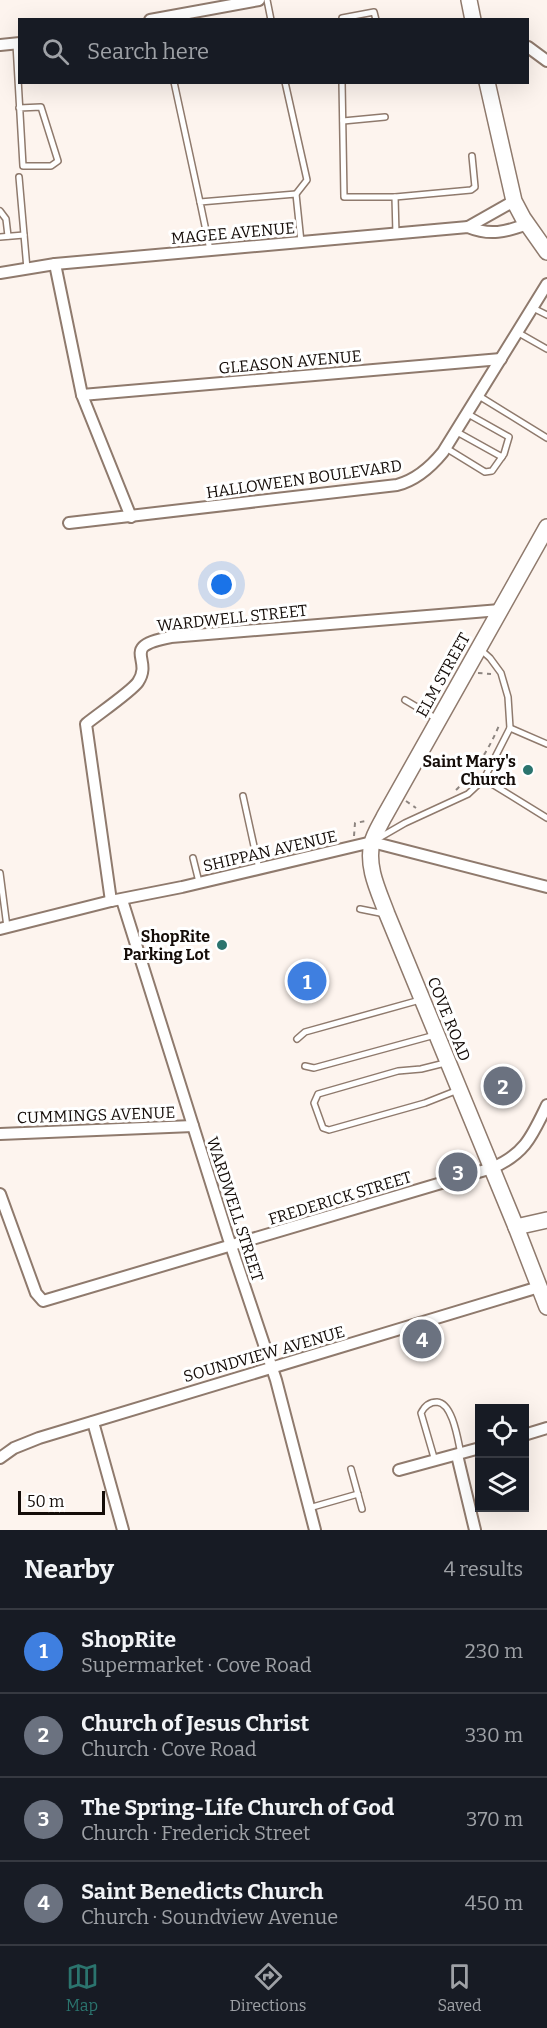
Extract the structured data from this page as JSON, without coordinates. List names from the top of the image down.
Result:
{
  "streets": {
    "main road": ["ELM STREET", "COVE ROAD"],
    "street": [
      "MAGEE AVENUE",
      "GLEASON AVENUE",
      "HALLOWEEN BOULEVARD",
      "WARDWELL STREET",
      "SHIPPAN AVENUE",
      "CUMMINGS AVENUE",
      "FREDERICK STREET",
      "SOUNDVIEW AVENUE"
    ]
  },
  "crossings": [
    ["GLEASON AVENUE", "HALLOWEEN BOULEVARD"],
    ["WARDWELL STREET", "ELM STREET"],
    ["WARDWELL STREET", "SHIPPAN AVENUE"],
    ["WARDWELL STREET", "CUMMINGS AVENUE"],
    ["WARDWELL STREET", "FREDERICK STREET"],
    ["WARDWELL STREET", "SOUNDVIEW AVENUE"],
    ["ELM STREET", "SHIPPAN AVENUE"],
    ["ELM STREET", "COVE ROAD"],
    ["SHIPPAN AVENUE", "COVE ROAD"],
    ["COVE ROAD", "FREDERICK STREET"],
    ["COVE ROAD", "SOUNDVIEW AVENUE"]
  ],
  "places": ["Saint Mary's Church", "ShopRite Parking Lot"],
  "scale_bar": "50 m",
  "page": {
    "search": "Search here",
    "pins": [
      "1",
      "2",
      "3",
      "4"
    ],
    "scale": "50 m",
    "heading": ["Nearby", "4 results"],
    "list": [
      {
        "mark": "1",
        "name": "ShopRite",
        "note": "Supermarket · Cove Road",
        "value": "230 m"
      },
      {
        "mark": "2",
        "name": "Church of Jesus Christ",
        "note": "Church · Cove Road",
        "value": "330 m"
      },
      {
        "mark": "3",
        "name": "The Spring-Life Church of God",
        "note": "Church · Frederick Street",
        "value": "370 m"
      },
      {
        "mark": "4",
        "name": "Saint Benedicts Church",
        "note": "Church · Soundview Avenue",
        "value": "450 m"
      }
    ],
    "nav": ["Map", "Directions", "Saved"]
  }
}
